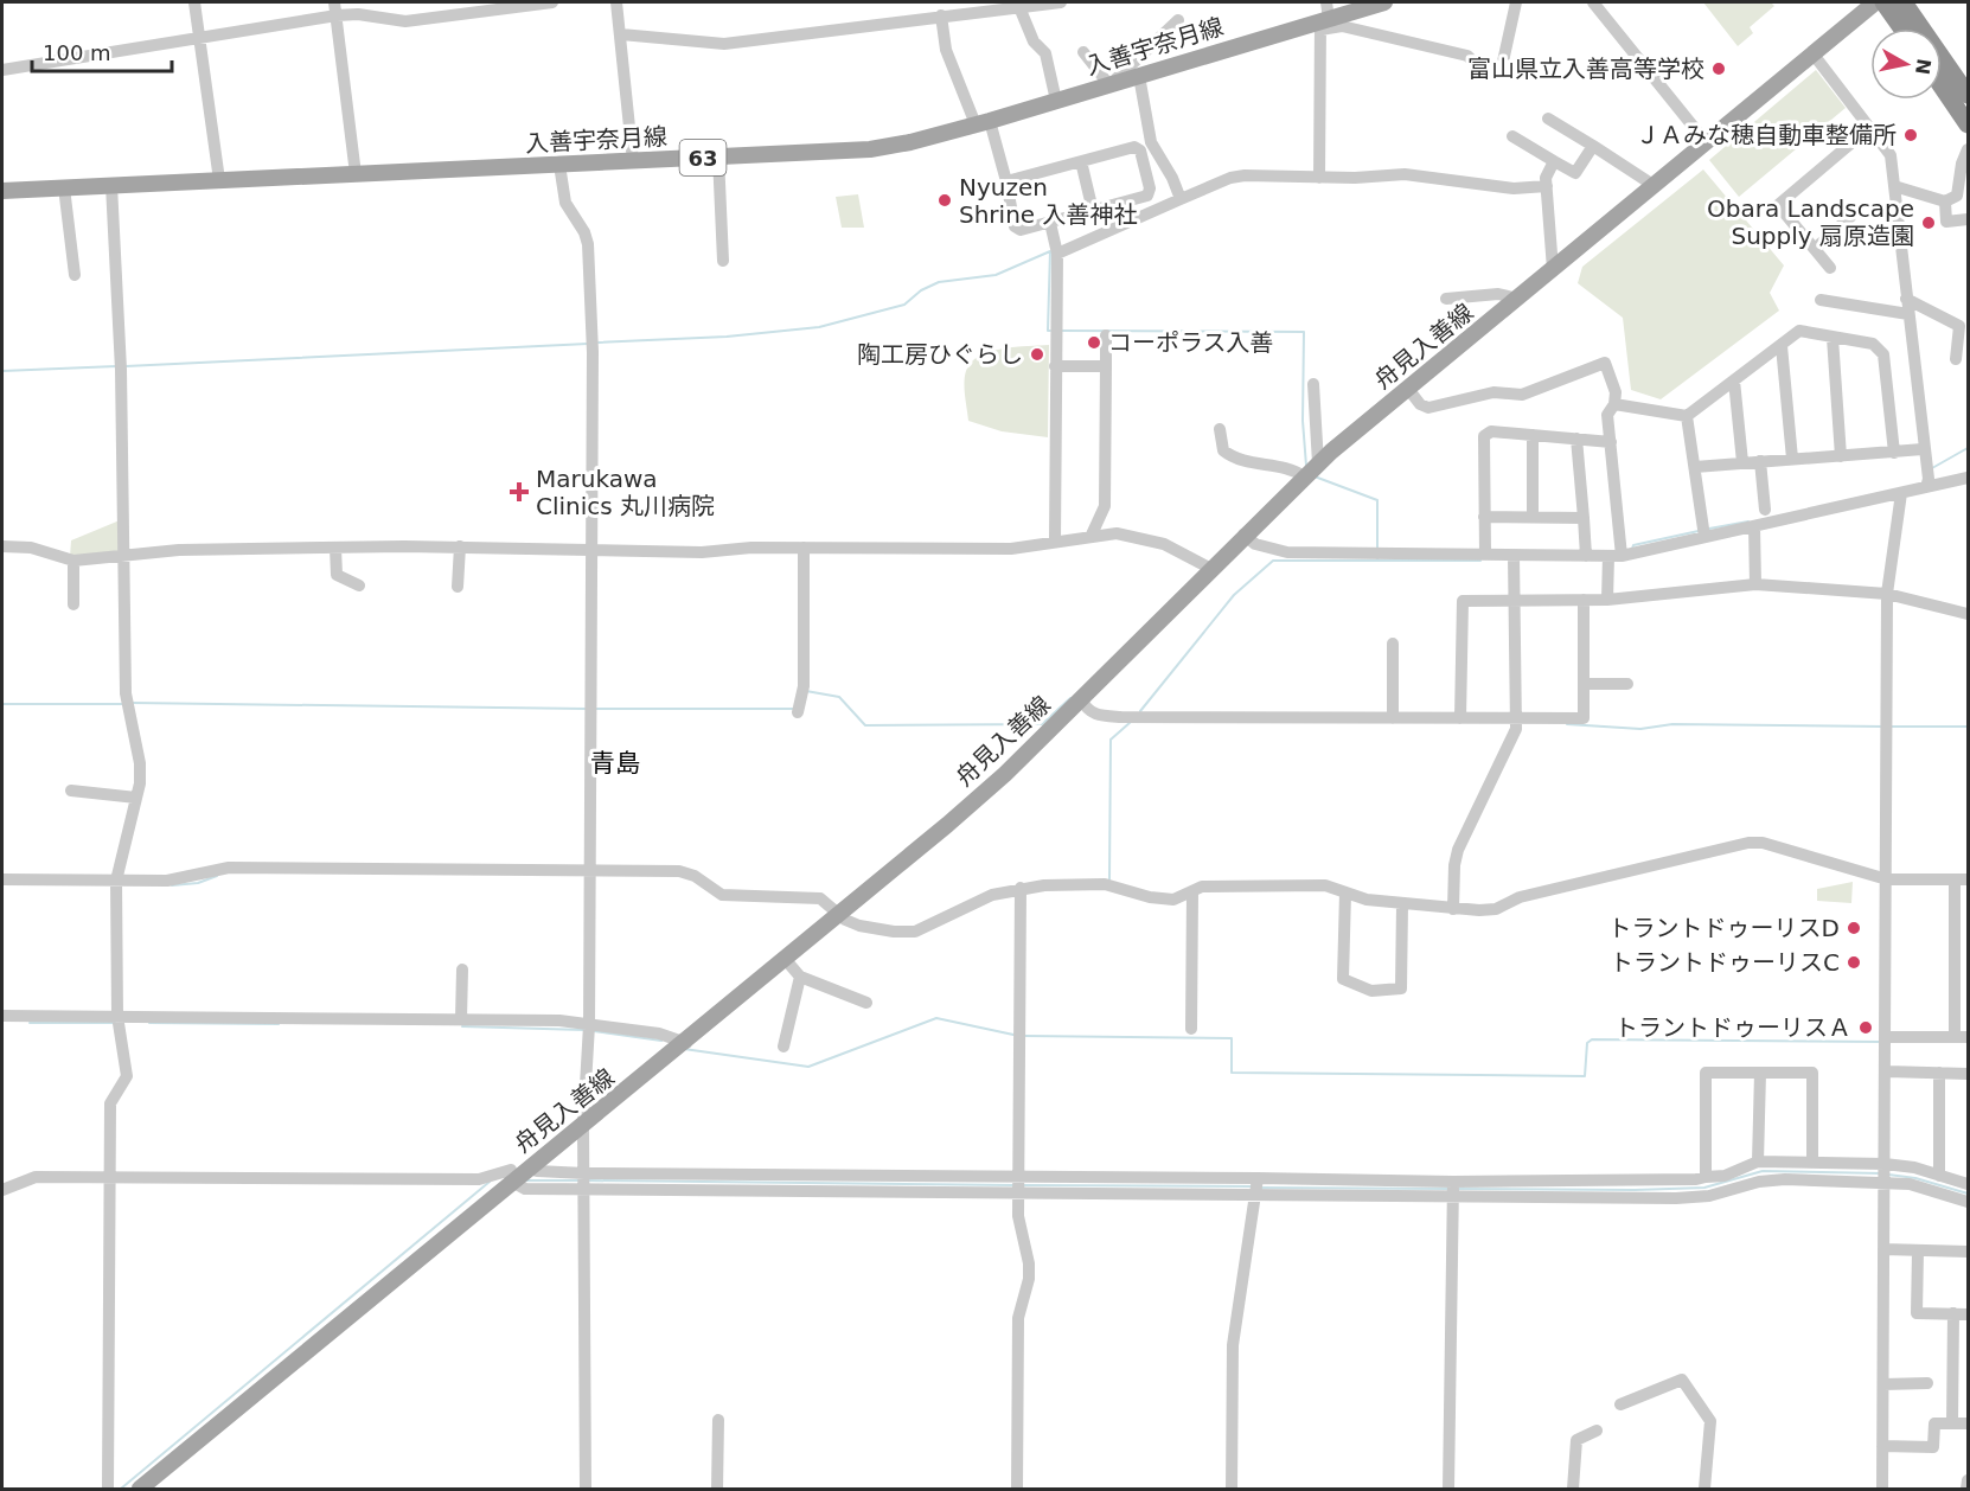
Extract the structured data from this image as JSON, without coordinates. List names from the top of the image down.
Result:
{
  "streets": {
    "main road": ["入善宇奈月線", "63", "舟見入善線"]
  },
  "districts": ["青島"],
  "places": {
    "other": [
      "富山県立入善高等学校",
      "ＪＡみな穂自動車整備所",
      "Nyuzen Shrine 入善神社",
      "Obara Landscape Supply 扇原造園",
      "コーポラス入善",
      "陶工房ひぐらし",
      "トラントドゥーリスD",
      "トラントドゥーリスC",
      "トラントドゥーリスＡ"
    ],
    "health": ["Marukawa Clinics 丸川病院"]
  },
  "scale_bar": "100 m",
  "north": "right"
}
